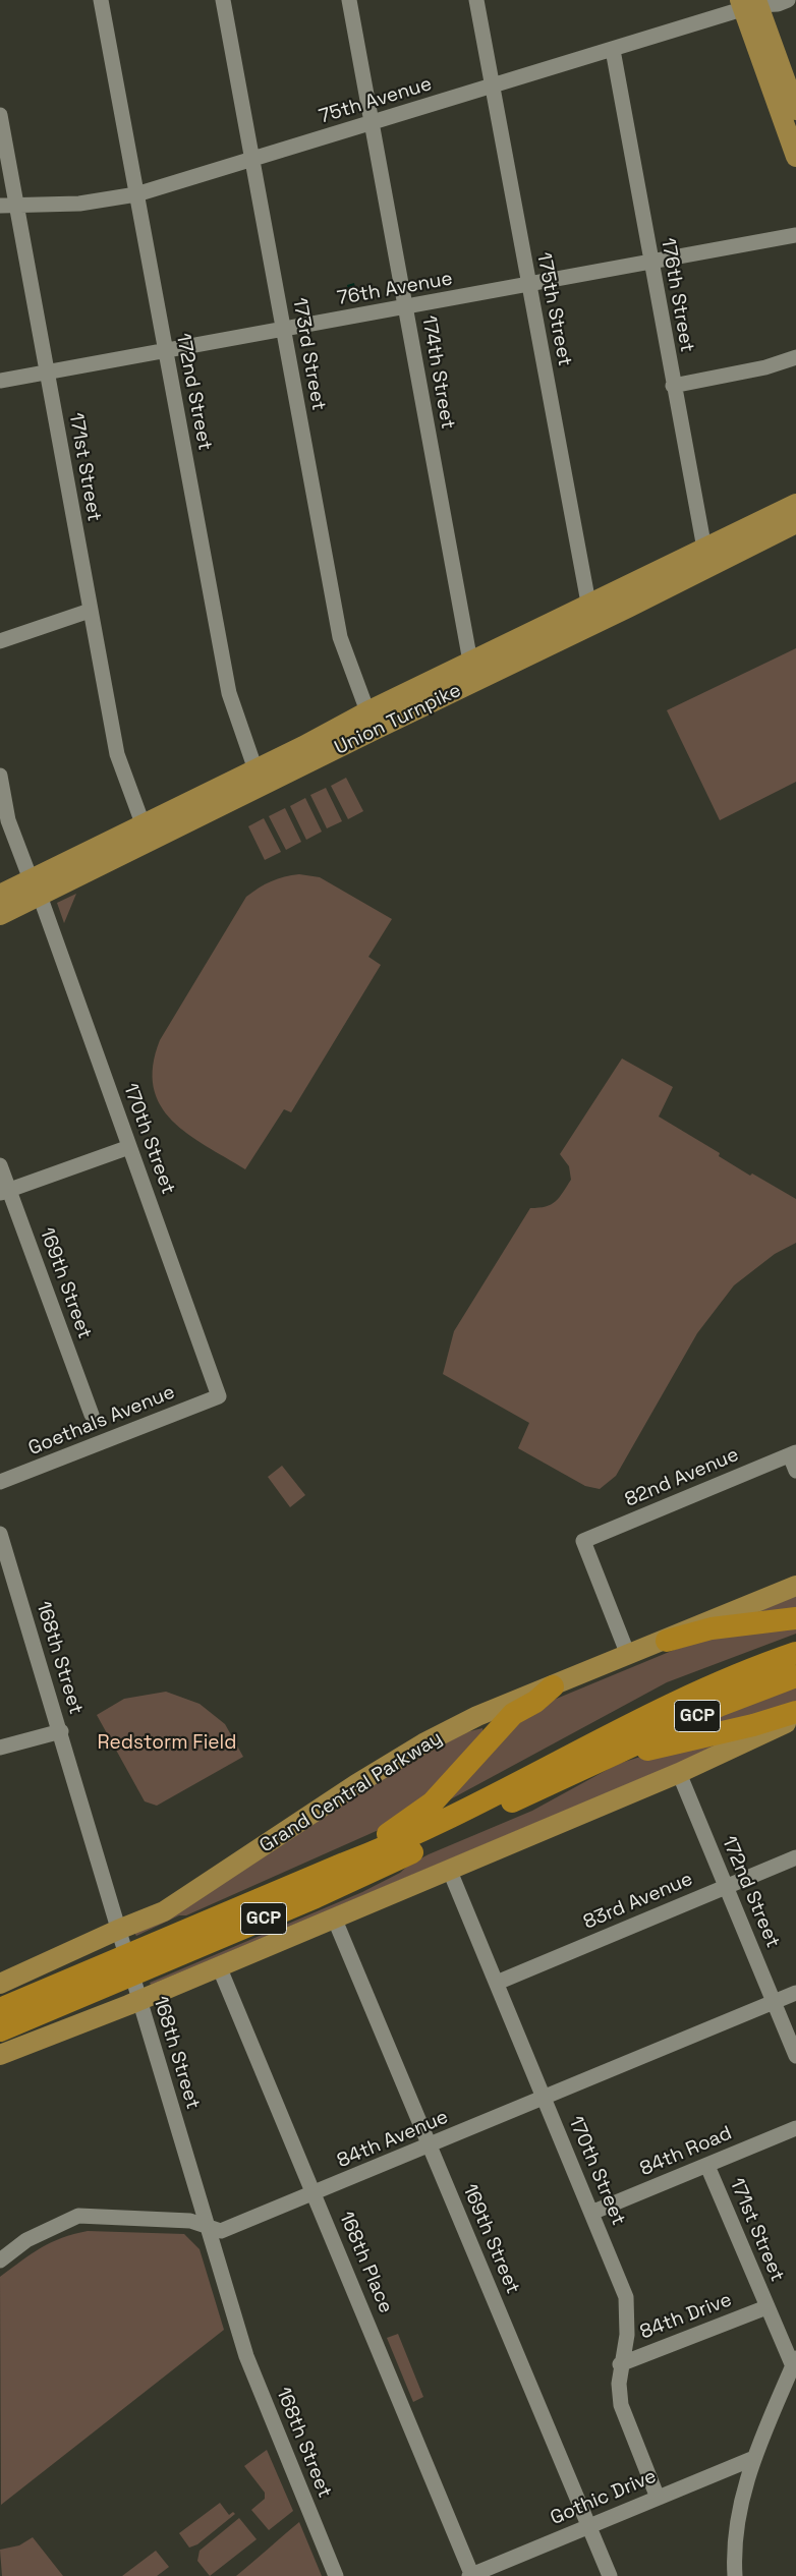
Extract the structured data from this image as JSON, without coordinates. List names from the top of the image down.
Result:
{
  "streets": {
    "highway": ["GCP"],
    "main road": ["Union Turnpike", "Grand Central Parkway"],
    "street": [
      "75th Avenue",
      "76th Avenue",
      "176th Street",
      "175th Street",
      "173rd Street",
      "174th Street",
      "172nd Street",
      "171st Street",
      "170th Street",
      "169th Street",
      "Goethals Avenue",
      "82nd Avenue",
      "168th Street",
      "83rd Avenue",
      "84th Avenue",
      "84th Road",
      "168th Place",
      "84th Drive",
      "Gothic Drive"
    ]
  },
  "crossings": [
    ["75th Avenue", "176th Street"],
    ["75th Avenue", "175th Street"],
    ["75th Avenue", "173rd Street"],
    ["75th Avenue", "174th Street"],
    ["75th Avenue", "172nd Street"],
    ["75th Avenue", "171st Street"],
    ["76th Avenue", "176th Street"],
    ["76th Avenue", "175th Street"],
    ["76th Avenue", "173rd Street"],
    ["76th Avenue", "174th Street"],
    ["76th Avenue", "172nd Street"],
    ["76th Avenue", "171st Street"],
    ["176th Street", "Union Turnpike"],
    ["175th Street", "Union Turnpike"],
    ["173rd Street", "Union Turnpike"],
    ["174th Street", "Union Turnpike"],
    ["172nd Street", "Union Turnpike"],
    ["172nd Street", "83rd Avenue"],
    ["172nd Street", "84th Avenue"],
    ["171st Street", "Union Turnpike"],
    ["171st Street", "84th Road"],
    ["171st Street", "84th Drive"],
    ["Union Turnpike", "170th Street"],
    ["170th Street", "Goethals Avenue"],
    ["170th Street", "83rd Avenue"],
    ["170th Street", "84th Avenue"],
    ["170th Street", "84th Road"],
    ["170th Street", "84th Drive"],
    ["170th Street", "Gothic Drive"],
    ["169th Street", "84th Avenue"],
    ["169th Street", "Gothic Drive"],
    ["82nd Avenue", "Grand Central Parkway"],
    ["168th Street", "Grand Central Parkway"],
    ["168th Street", "84th Avenue"],
    ["84th Avenue", "168th Place"],
    ["168th Place", "Gothic Drive"]
  ],
  "parks": ["Redstorm Field"]
}
